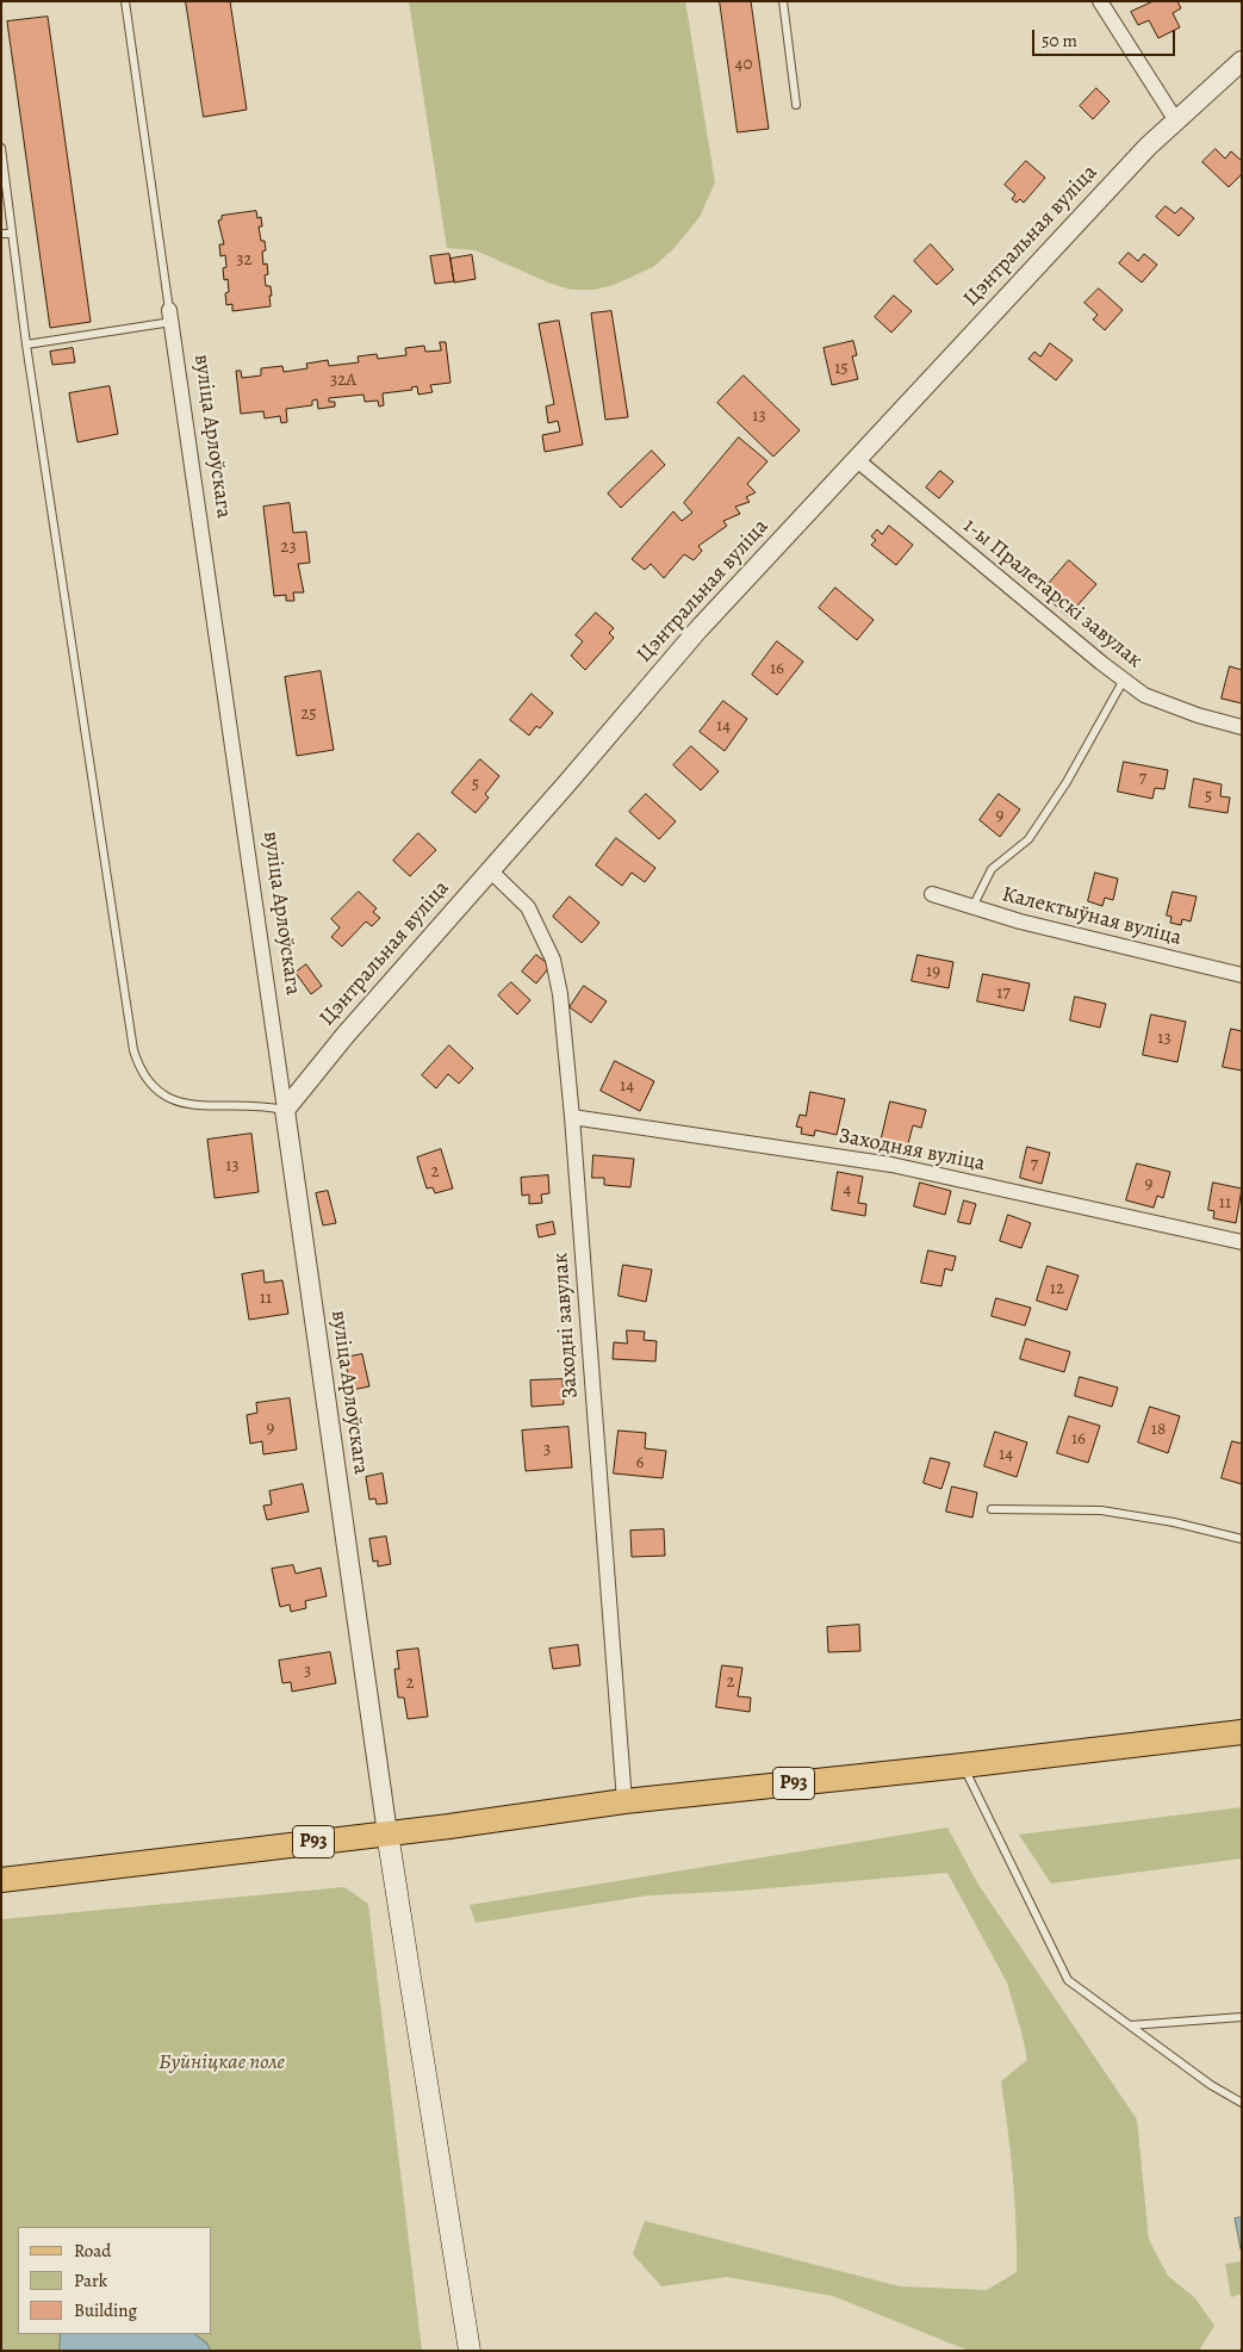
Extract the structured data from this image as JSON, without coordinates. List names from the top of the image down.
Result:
{
  "streets": {
    "main road": ["Р93"],
    "street": [
      "Цэнтральная вуліца",
      "вуліца Арлоўскага",
      "1-ы Пралетарскі завулак",
      "Калектыўная вуліца",
      "Заходняя вуліца",
      "Заходні завулак"
    ]
  },
  "crossings": [
    ["Цэнтральная вуліца", "вуліца Арлоўскага"],
    ["Цэнтральная вуліца", "1-ы Пралетарскі завулак"],
    ["Цэнтральная вуліца", "Заходні завулак"],
    ["вуліца Арлоўскага", "Р93"],
    ["Заходняя вуліца", "Заходні завулак"],
    ["Заходні завулак", "Р93"]
  ],
  "parks": ["Буйніцкае поле"],
  "house_numbers": [
    "40",
    "32",
    "15",
    "32А",
    "13",
    "23",
    "16",
    "25",
    "14",
    "7",
    "5",
    "5",
    "9",
    "19",
    "17",
    "13",
    "14",
    "7",
    "13",
    "2",
    "9",
    "4",
    "11",
    "12",
    "11",
    "9",
    "18",
    "16",
    "3",
    "14",
    "6",
    "3",
    "2",
    "2"
  ],
  "legend": ["Road", "Park", "Building"],
  "scale_bar": "50 m"
}
